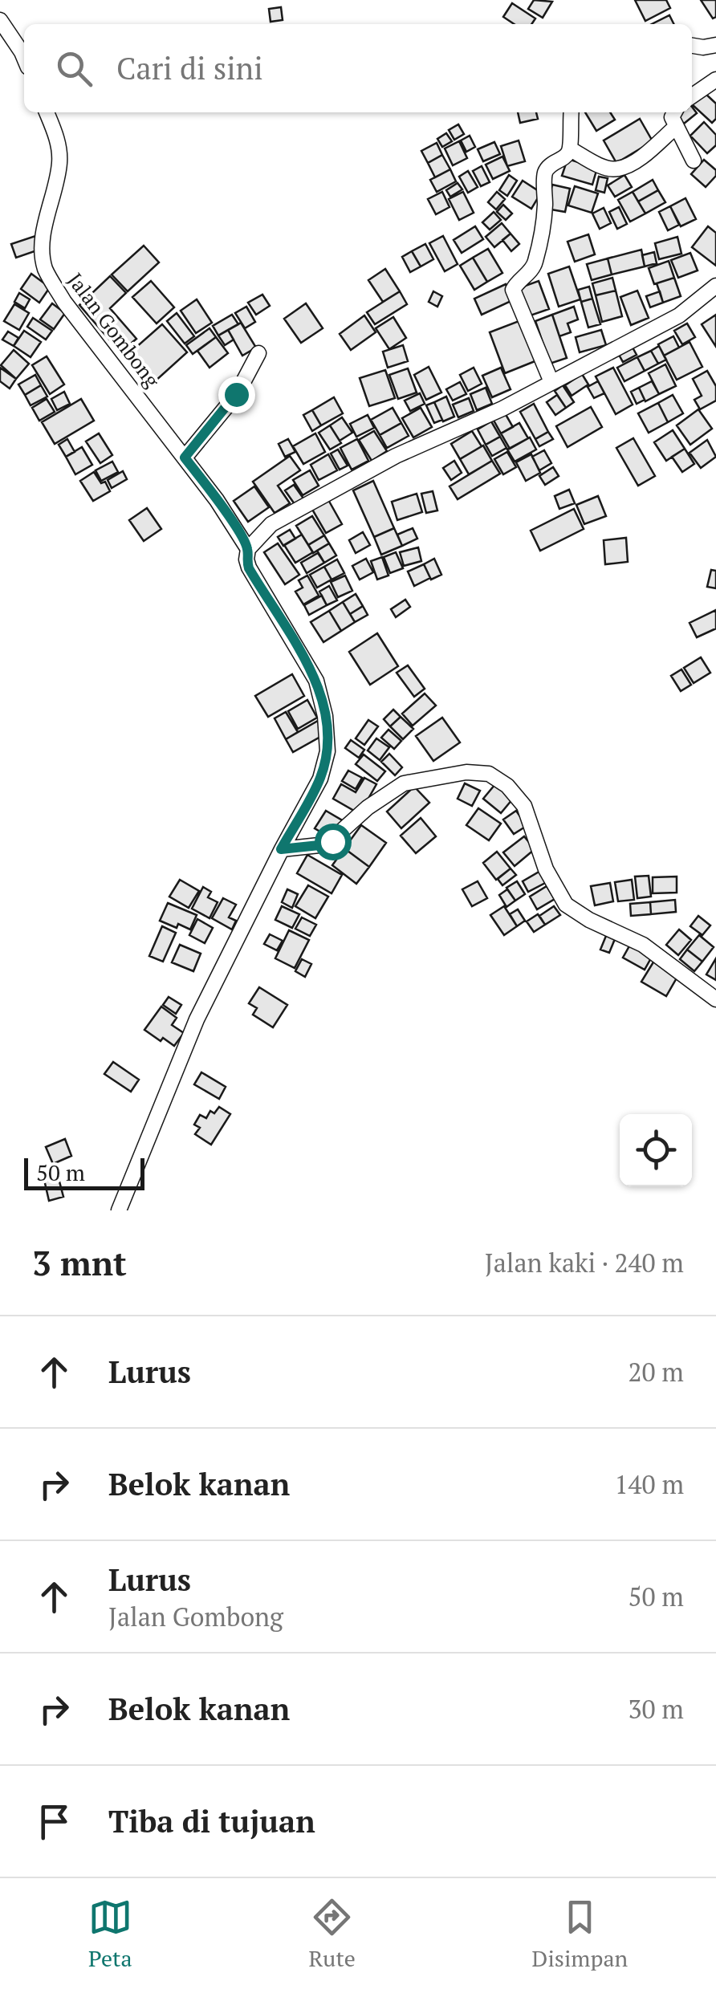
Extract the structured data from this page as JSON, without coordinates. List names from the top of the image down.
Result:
{
  "streets": {
    "street": ["Jalan Gombong"]
  },
  "scale_bar": "50 m",
  "page": {
    "search": "Cari di sini",
    "scale": "50 m",
    "heading": ["3 mnt", "Jalan kaki · 240 m"],
    "list": [
      ["Lurus", "20 m"],
      ["Belok kanan", "140 m"],
      ["Lurus", "Jalan Gombong", "50 m"],
      ["Belok kanan", "30 m"],
      "Tiba di tujuan"
    ],
    "nav": ["Peta", "Rute", "Disimpan"]
  }
}
